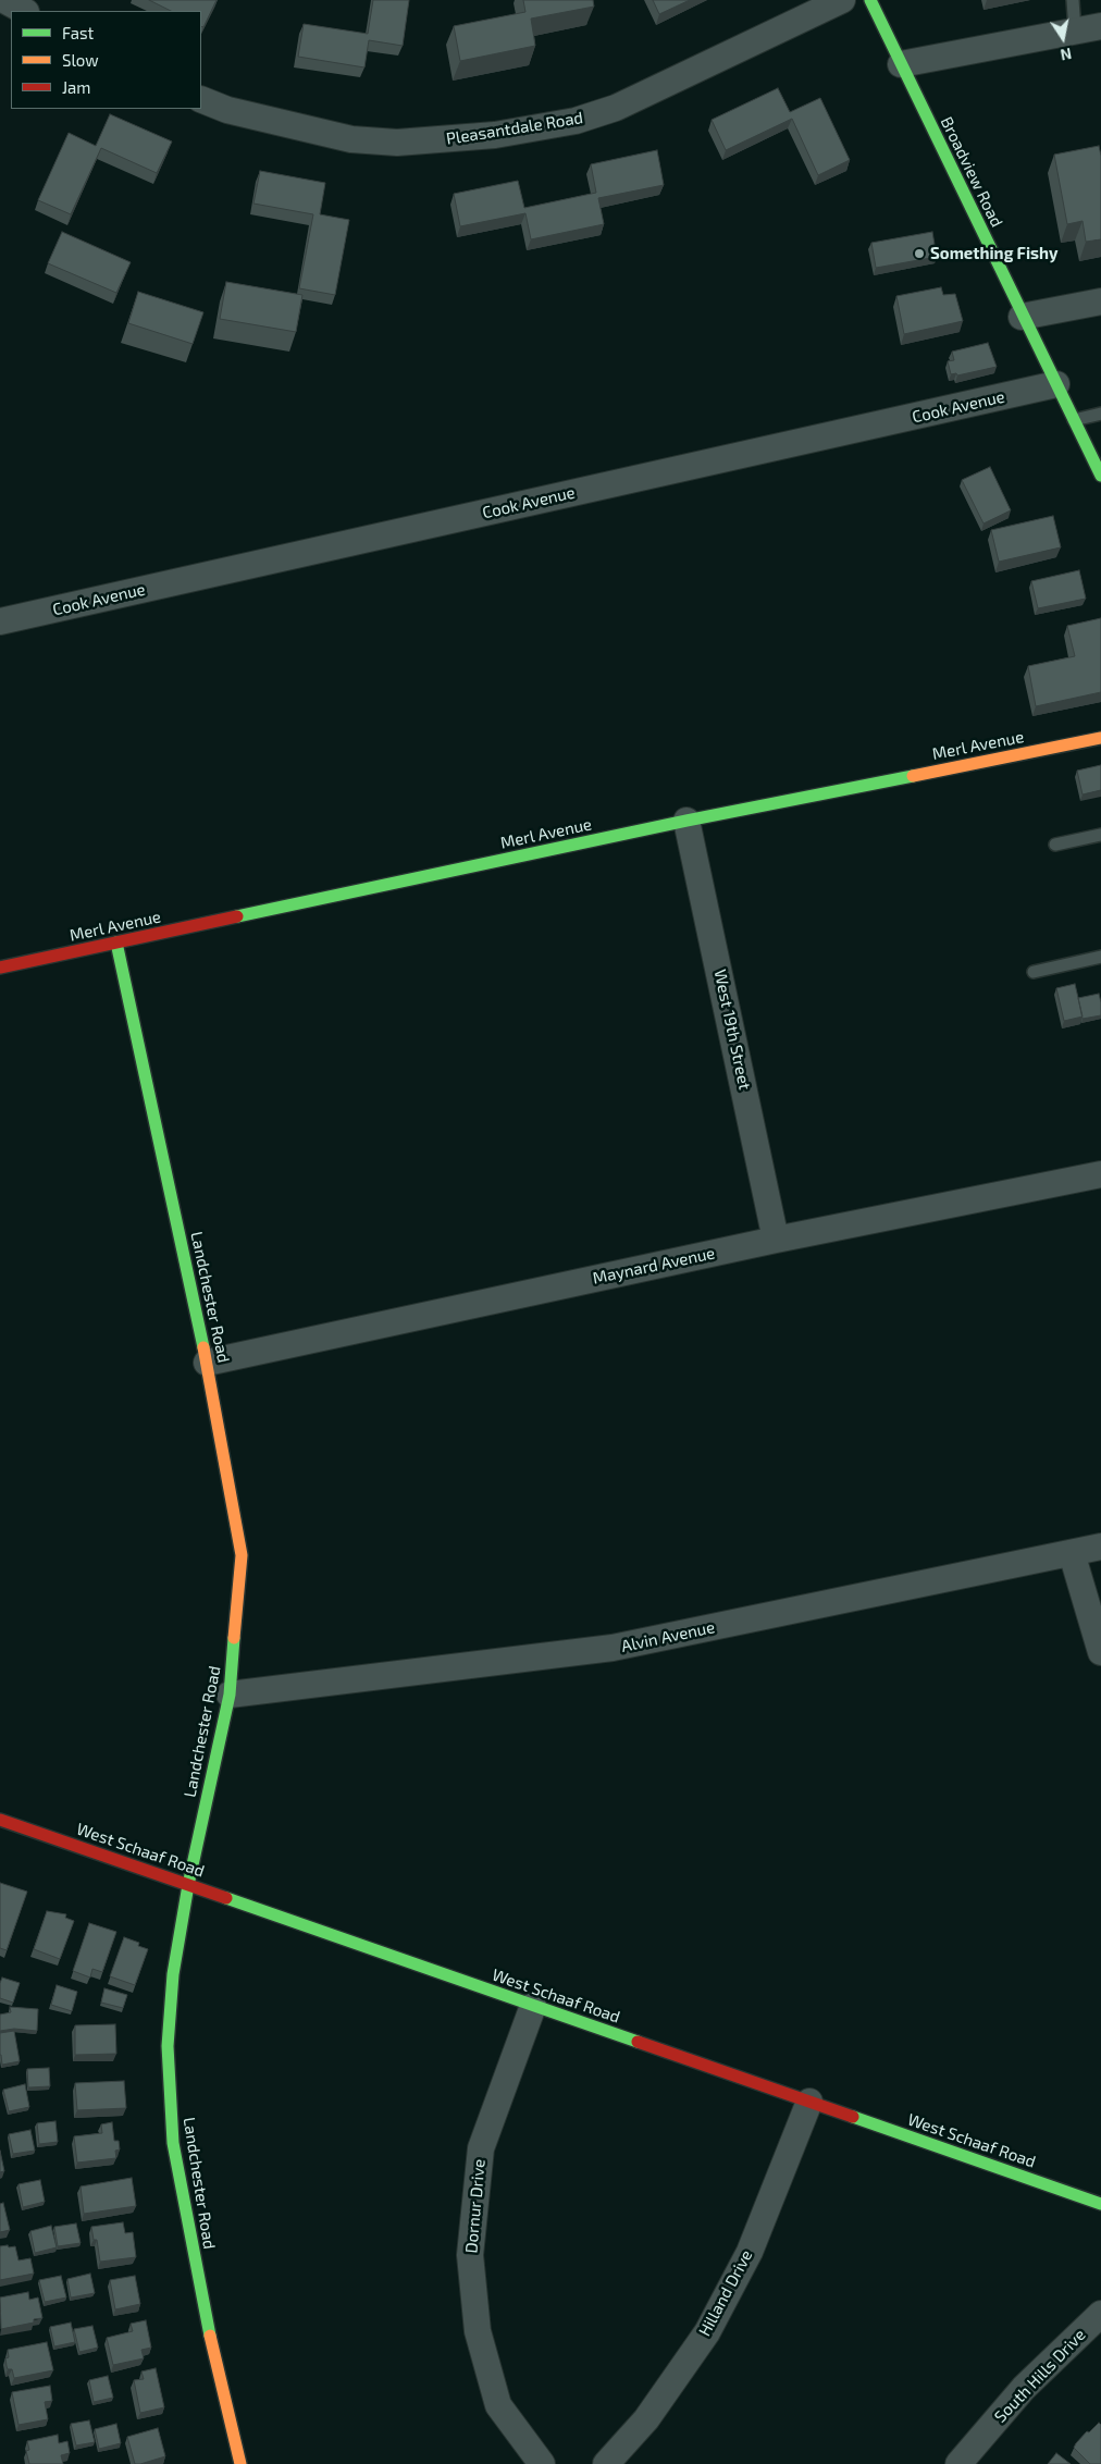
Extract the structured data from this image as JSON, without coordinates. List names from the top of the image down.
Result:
{
  "streets": {
    "street": [
      "Pleasantdale Road",
      "Broadview Road",
      "Cook Avenue",
      "Merl Avenue",
      "West 19th Street",
      "Maynard Avenue",
      "Landchester Road",
      "Alvin Avenue",
      "West Schaaf Road",
      "Dornur Drive",
      "Hilland Drive",
      "South Hills Drive"
    ]
  },
  "crossings": [
    ["Broadview Road", "Cook Avenue"],
    ["Merl Avenue", "West 19th Street"],
    ["Merl Avenue", "Landchester Road"],
    ["West 19th Street", "Maynard Avenue"],
    ["Maynard Avenue", "Landchester Road"],
    ["Landchester Road", "Alvin Avenue"],
    ["Landchester Road", "West Schaaf Road"],
    ["West Schaaf Road", "Dornur Drive"],
    ["West Schaaf Road", "Hilland Drive"]
  ],
  "places": ["Something Fishy"],
  "legend": ["Fast", "Slow", "Jam"],
  "north": "bottom"
}
